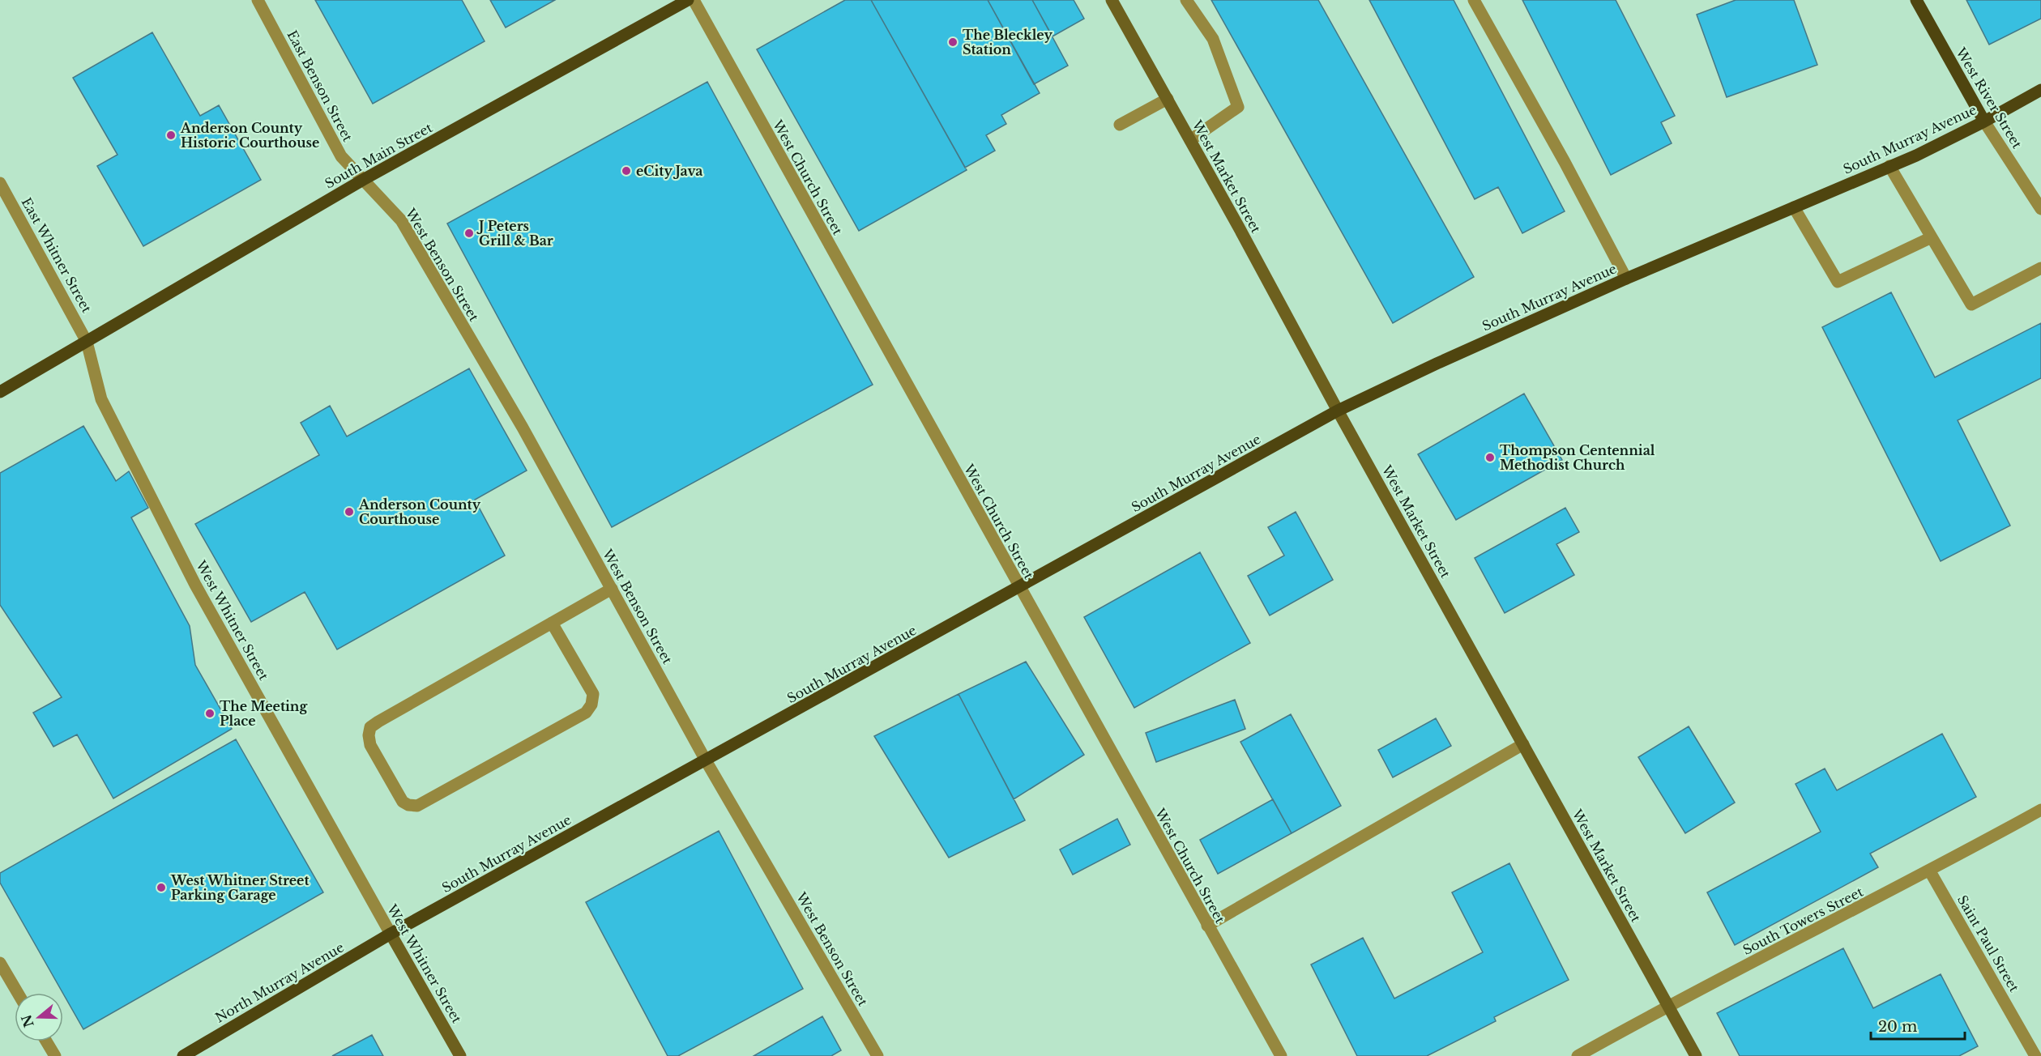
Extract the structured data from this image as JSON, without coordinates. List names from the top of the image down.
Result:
{
  "streets": {
    "main road": [
      "West River Street",
      "South Murray Avenue",
      "South Main Street",
      "North Murray Avenue"
    ],
    "street": [
      "East Benson Street",
      "West Market Street",
      "West Church Street",
      "East Whitner Street",
      "West Benson Street",
      "West Whitner Street",
      "South Towers Street",
      "Saint Paul Street"
    ]
  },
  "crossings": [
    ["East Benson Street", "South Main Street"],
    ["East Benson Street", "West Benson Street"],
    ["West River Street", "South Murray Avenue"],
    ["South Murray Avenue", "West Market Street"],
    ["South Murray Avenue", "West Church Street"],
    ["South Murray Avenue", "West Benson Street"],
    ["South Murray Avenue", "West Whitner Street"],
    ["South Murray Avenue", "North Murray Avenue"],
    ["South Main Street", "East Whitner Street"],
    ["South Main Street", "West Benson Street"],
    ["South Main Street", "West Whitner Street"],
    ["West Market Street", "South Towers Street"],
    ["East Whitner Street", "West Whitner Street"],
    ["West Whitner Street", "North Murray Avenue"],
    ["South Towers Street", "Saint Paul Street"]
  ],
  "places": [
    "The Bleckley Station",
    "Anderson County Historic Courthouse",
    "eCity Java",
    "J Peters Grill & Bar",
    "Thompson Centennial Methodist Church",
    "Anderson County Courthouse",
    "The Meeting Place",
    "West Whitner Street Parking Garage"
  ],
  "scale_bar": "20 m",
  "north": "left"
}
